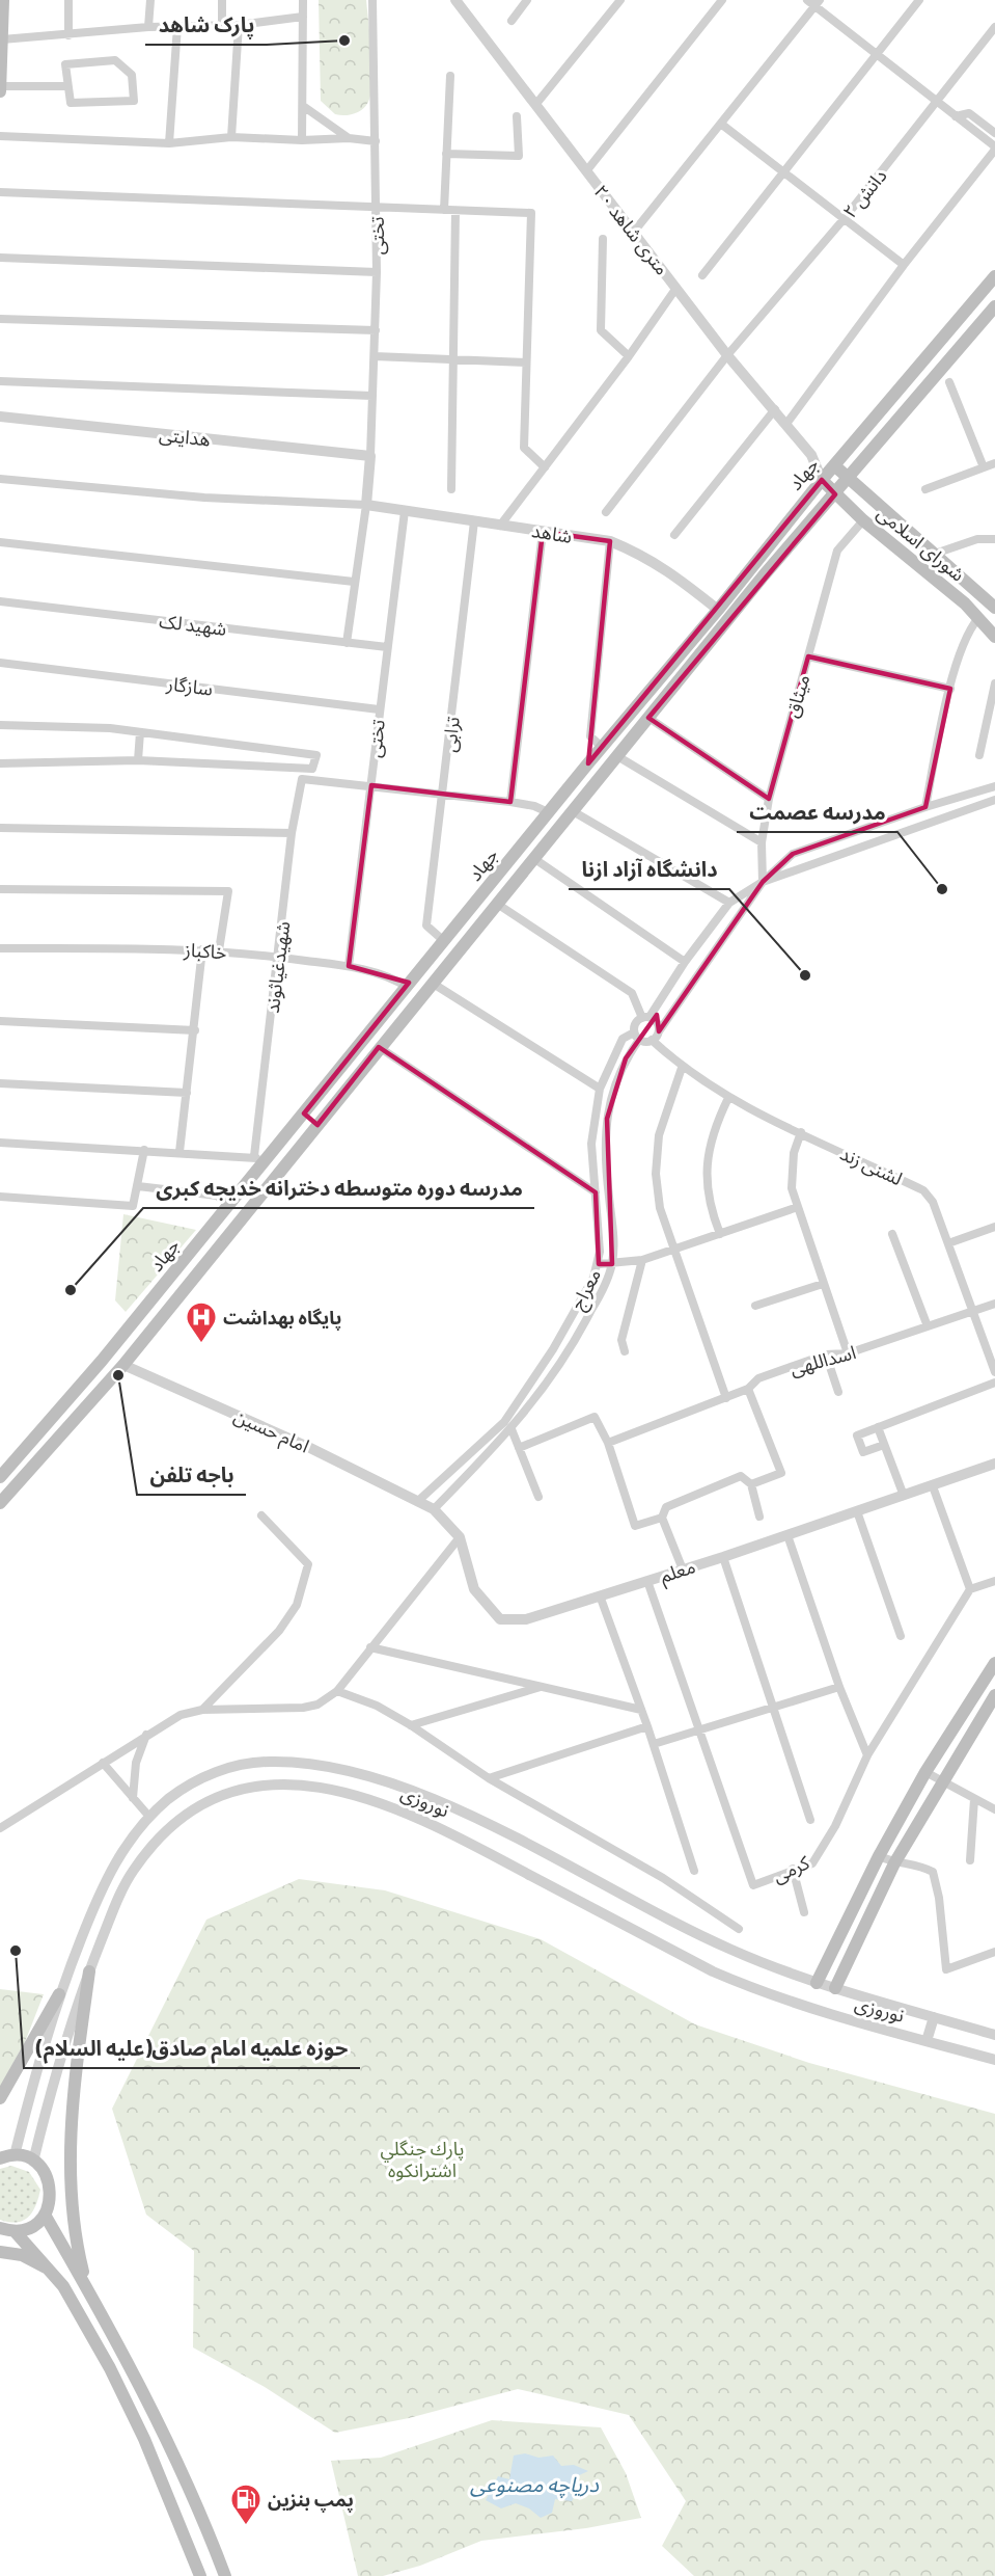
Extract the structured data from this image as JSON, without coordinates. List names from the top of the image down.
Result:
{
  "streets": {
    "main road": ["جهاد", "شورای اسلامی", "نوروزی"],
    "street": [
      "دانش ۲",
      "۲۰ متری شاهد",
      "تختی",
      "هدایتی",
      "شاهد",
      "شهید لک",
      "سازگار",
      "میثاق",
      "ترابی",
      "خاکباز",
      "شهید‌غیاثوند",
      "لشنی زند",
      "معراج",
      "اسداللهی",
      "امام حسین",
      "معلم",
      "کرمی"
    ]
  },
  "crossings": [
    ["دانش ۲", "۲۰ متری شاهد"],
    ["۲۰ متری شاهد", "جهاد"],
    ["۲۰ متری شاهد", "شورای اسلامی"],
    ["تختی", "هدایتی"],
    ["تختی", "شاهد"],
    ["تختی", "شهید لک"],
    ["تختی", "سازگار"],
    ["تختی", "خاکباز"],
    ["تختی", "شهید‌غیاثوند"],
    ["جهاد", "شاهد"],
    ["جهاد", "شورای اسلامی"],
    ["جهاد", "ترابی"],
    ["جهاد", "خاکباز"],
    ["جهاد", "شهید‌غیاثوند"],
    ["جهاد", "امام حسین"],
    ["شاهد", "ترابی"],
    ["شورای اسلامی", "میثاق"],
    ["خاکباز", "شهید‌غیاثوند"],
    ["لشنی زند", "معراج"],
    ["لشنی زند", "اسداللهی"],
    ["معراج", "امام حسین"],
    ["معراج", "معلم"],
    ["امام حسین", "معلم"],
    ["معلم", "کرمی"]
  ],
  "water": ["دریاچه مصنوعی"],
  "parks": ["پارك جنگلي اشترانكوه"],
  "places": {
    "other": [
      "پارک شاهد",
      "مدرسه عصمت",
      "دانشگاه آزاد ازنا",
      "مدرسه دوره متوسطه دخترانه خدیجه کبری",
      "باجه تلفن",
      "حوزه علمیه امام صادق(علیه السلام)"
    ],
    "hospital": ["پایگاه بهداشت"],
    "fuel station": ["پمپ بنزین"]
  }
}
